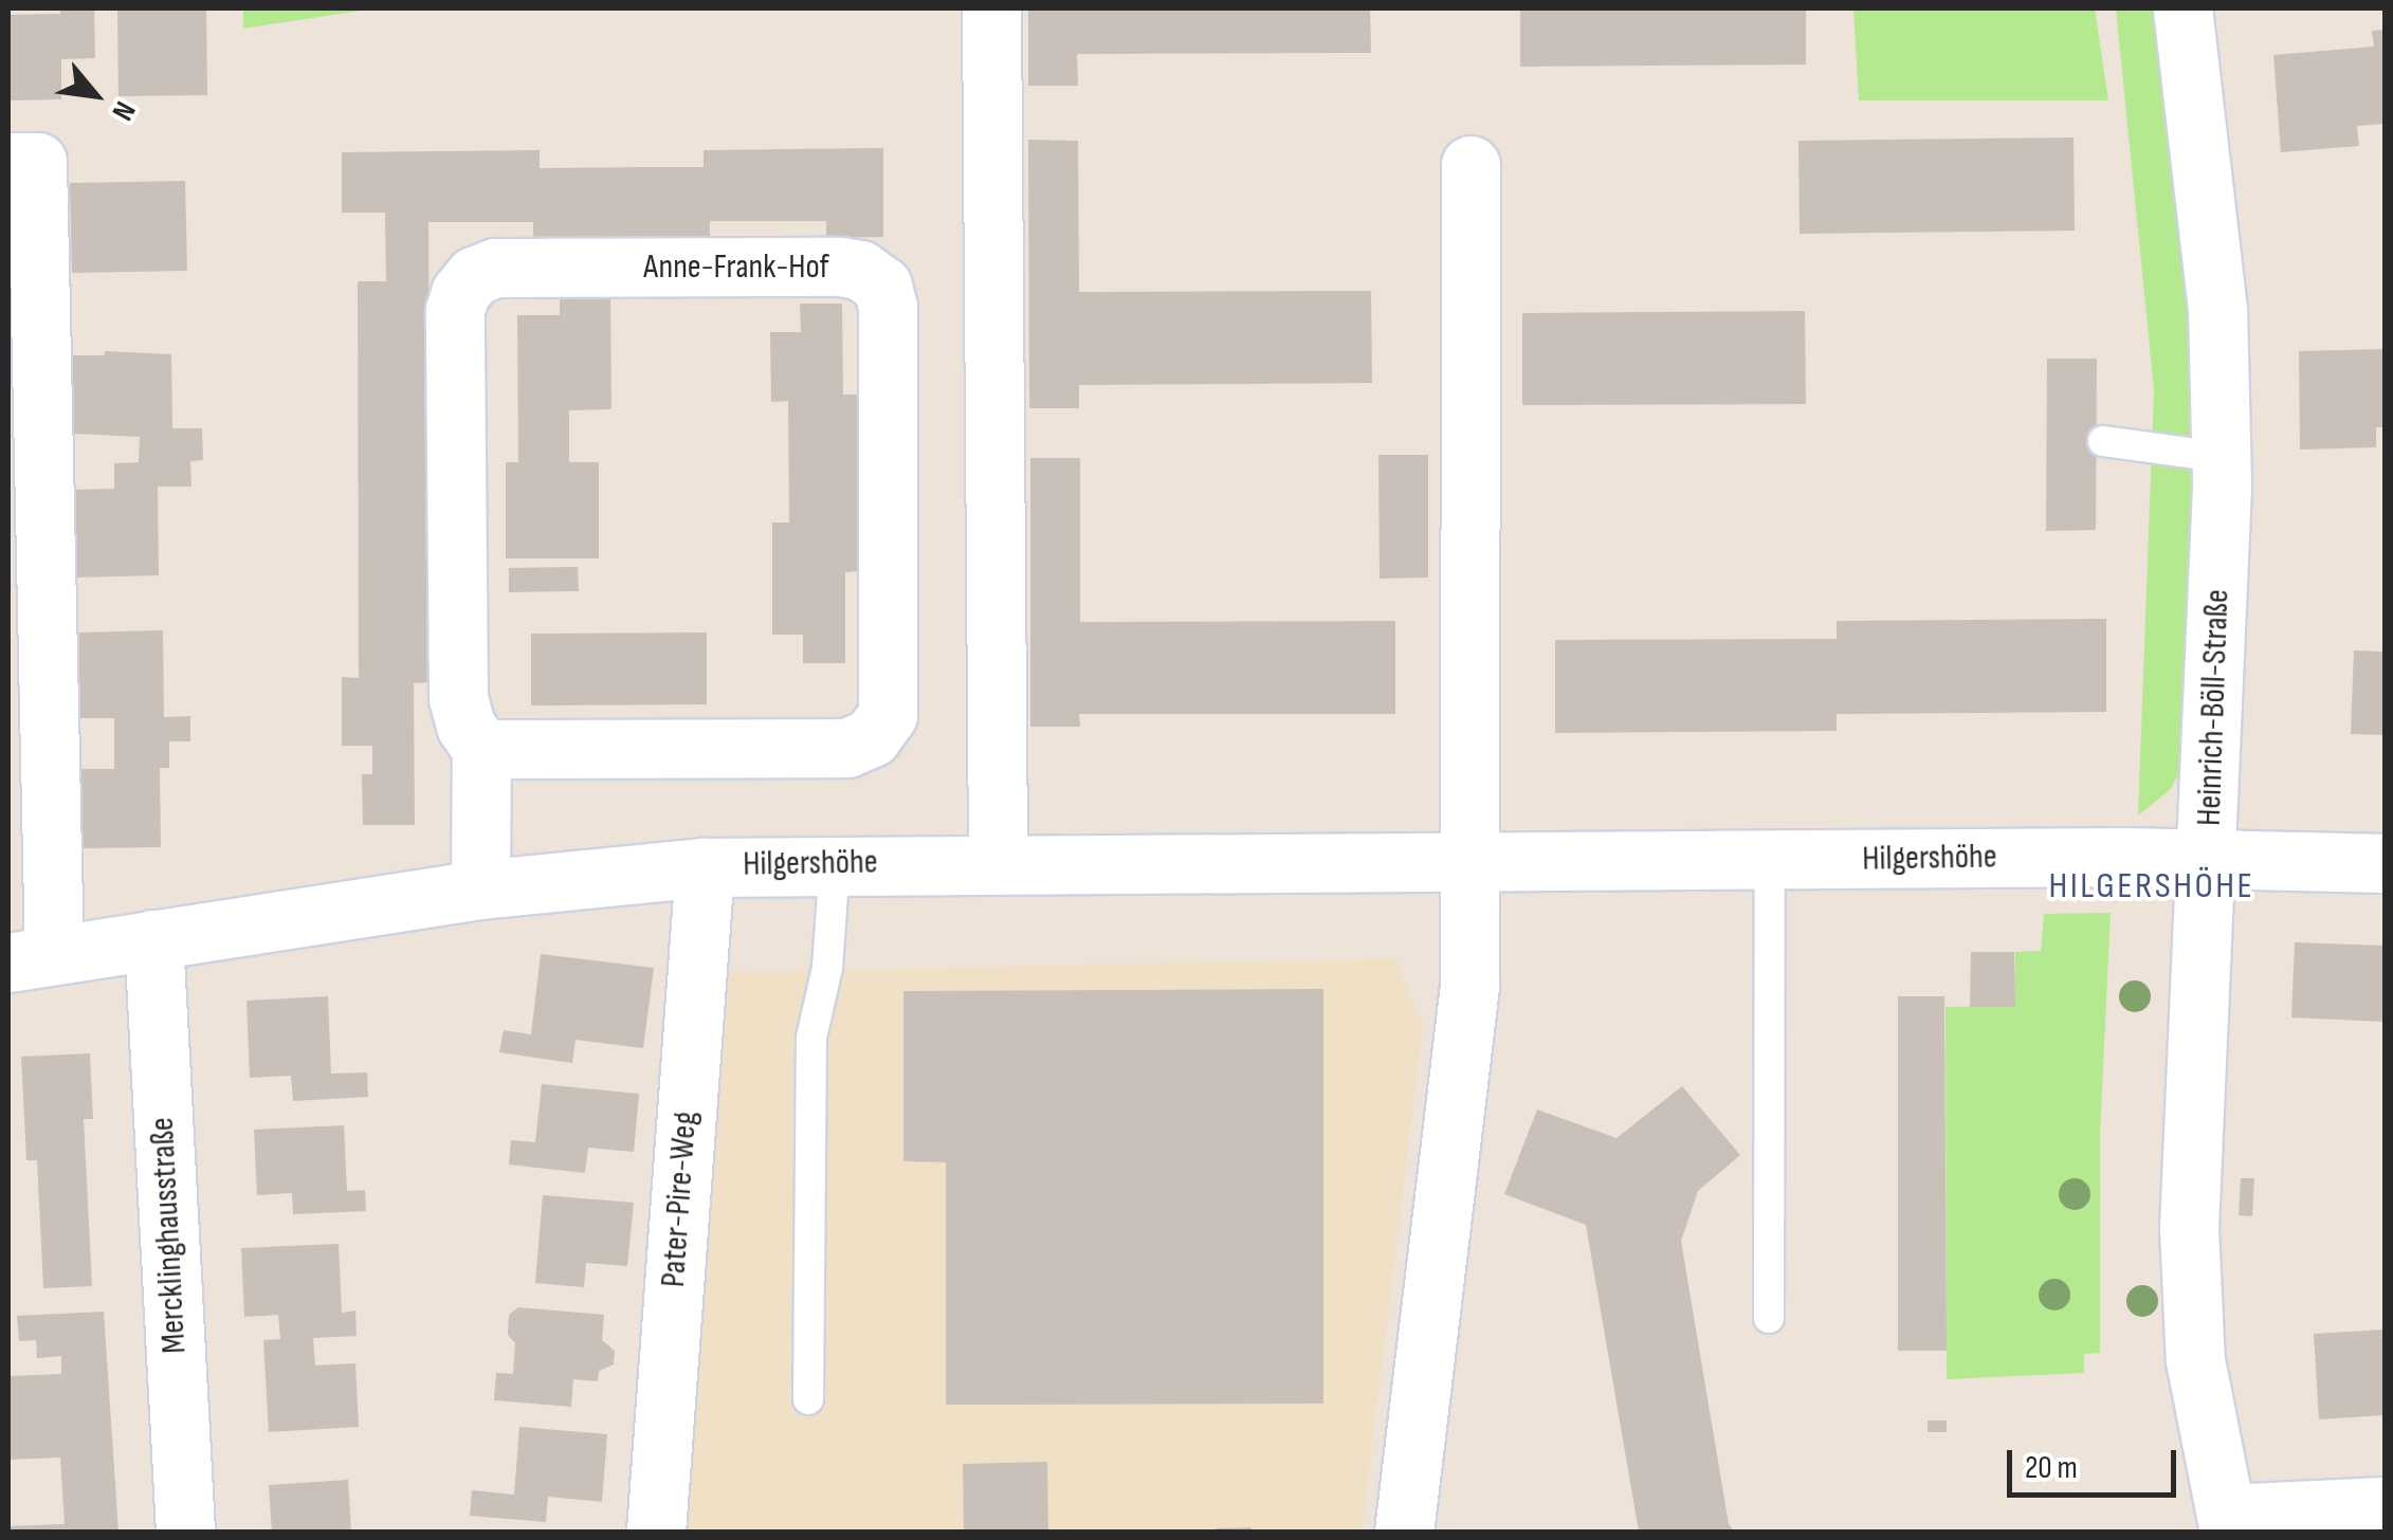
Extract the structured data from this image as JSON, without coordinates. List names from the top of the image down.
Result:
{
  "streets": {
    "street": [
      "Anne-Frank-Hof",
      "Heinrich-Böll-Straße",
      "Hilgershöhe",
      "Pater-Pire-Weg",
      "Mercklinghausstraße"
    ]
  },
  "crossings": [
    ["Anne-Frank-Hof", "Hilgershöhe"],
    ["Heinrich-Böll-Straße", "Hilgershöhe"],
    ["Hilgershöhe", "Pater-Pire-Weg"],
    ["Hilgershöhe", "Mercklinghausstraße"]
  ],
  "districts": ["HILGERSHÖHE"],
  "scale_bar": "20 m",
  "north": "bottom right"
}
